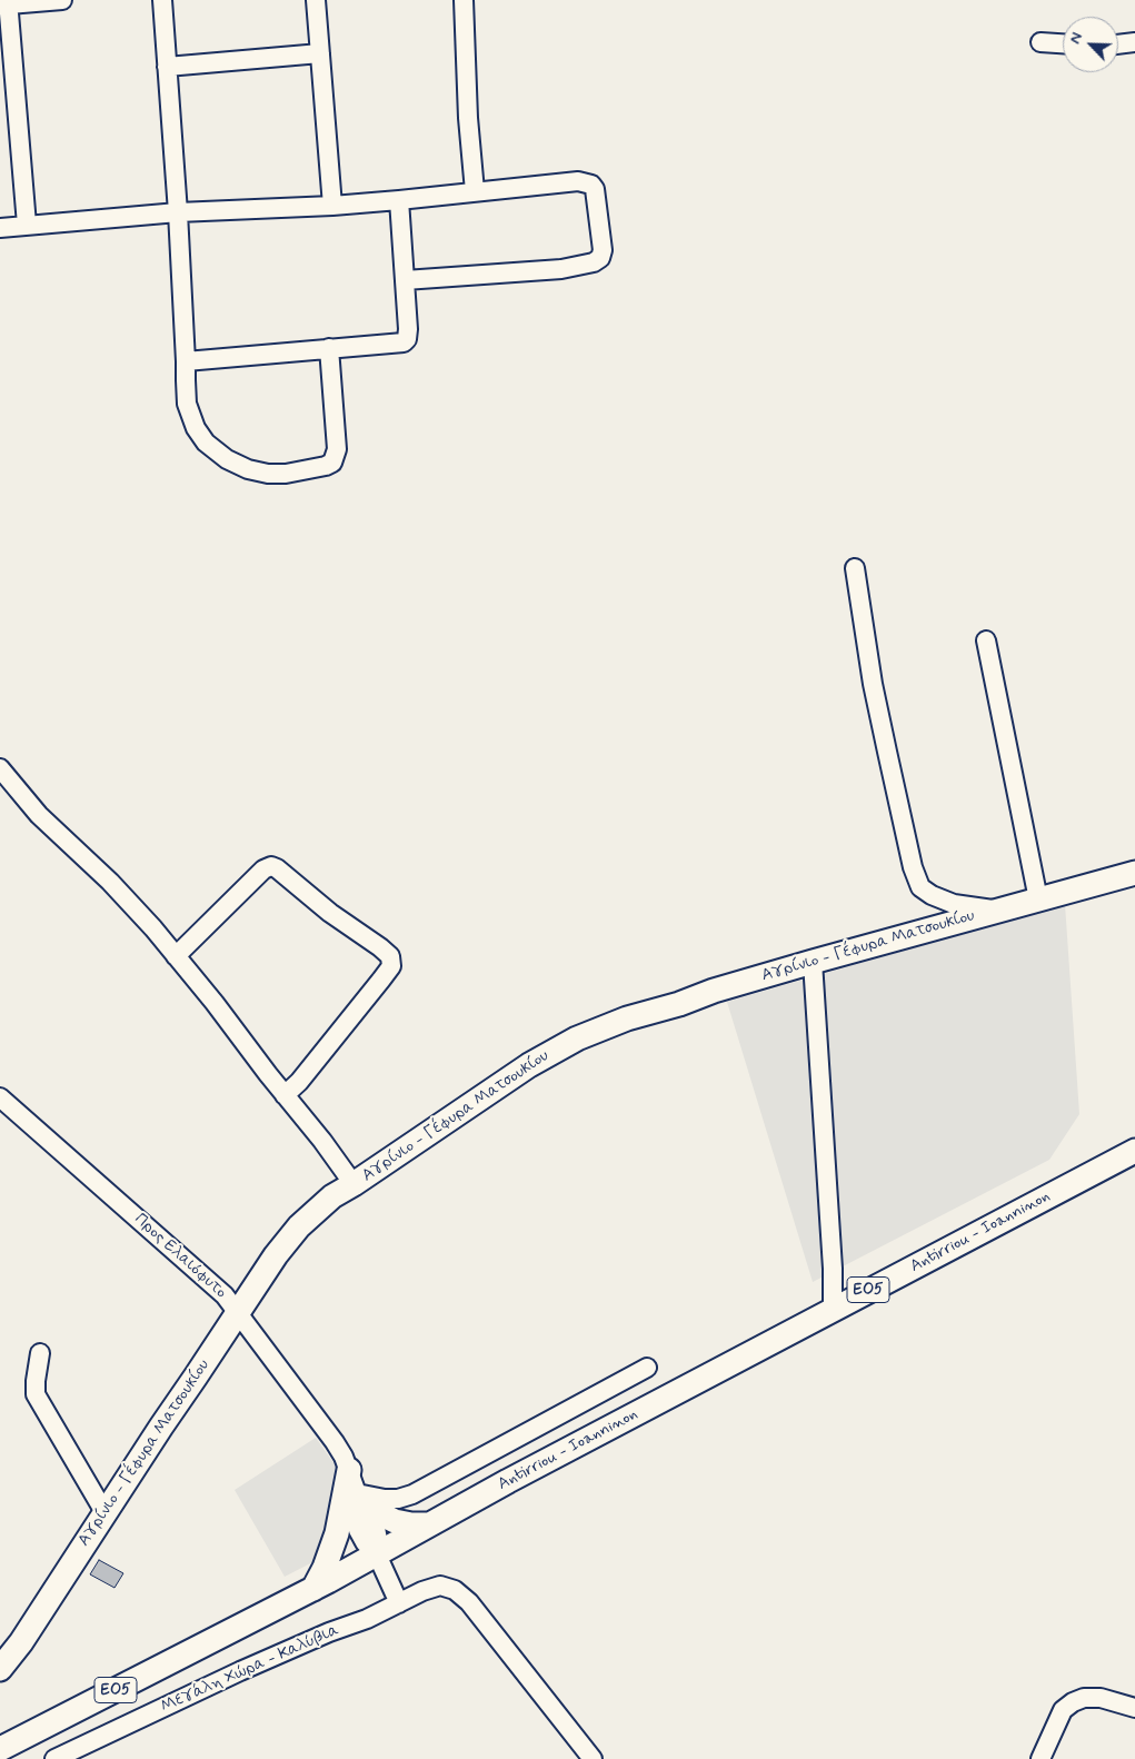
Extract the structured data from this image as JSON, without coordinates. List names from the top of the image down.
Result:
{
  "streets": {
    "main road": ["Αγρίνιο - Γέφυρα Ματσουκίου", "Antirriou - Ioanninon", "ΕΟ5"],
    "street": ["Προς Ελαιόφυτο", "Μεγάλη Χώρα - Καλύβια"]
  },
  "crossings": [
    ["Αγρίνιο - Γέφυρα Ματσουκίου", "Προς Ελαιόφυτο"],
    ["Antirriou - Ioanninon", "Προς Ελαιόφυτο"]
  ],
  "north": "top left"
}
